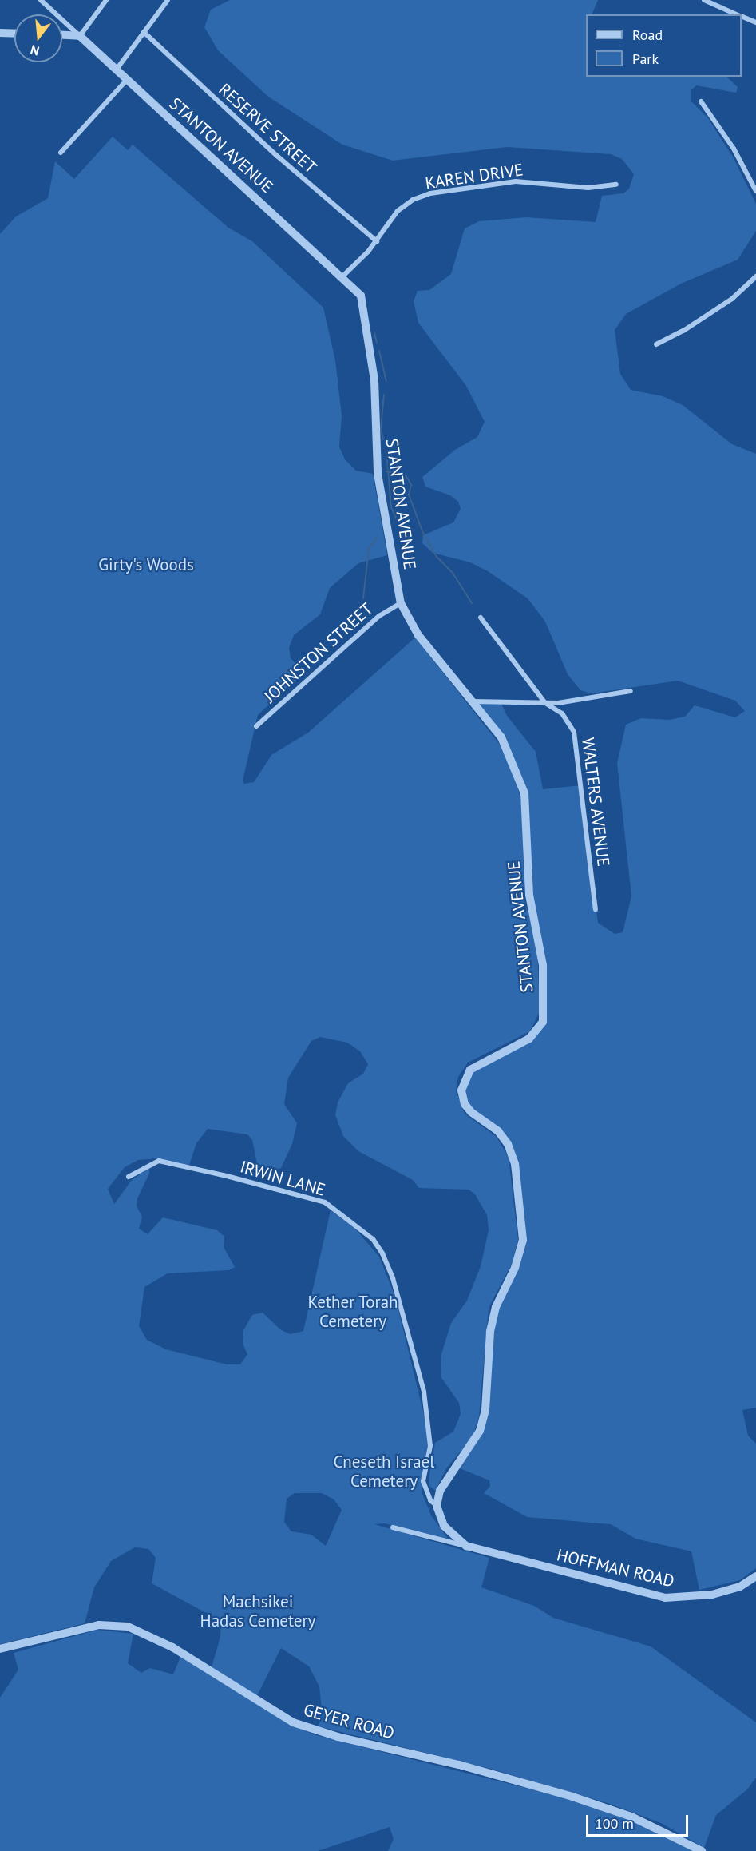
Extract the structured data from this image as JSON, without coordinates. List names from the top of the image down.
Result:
{
  "streets": {
    "street": [
      "RESERVE STREET",
      "STANTON AVENUE",
      "KAREN DRIVE",
      "JOHNSTON STREET",
      "WALTERS AVENUE",
      "IRWIN LANE",
      "HOFFMAN ROAD",
      "GEYER ROAD"
    ]
  },
  "crossings": [
    ["RESERVE STREET", "KAREN DRIVE"],
    ["STANTON AVENUE", "KAREN DRIVE"],
    ["STANTON AVENUE", "JOHNSTON STREET"],
    ["STANTON AVENUE", "IRWIN LANE"],
    ["STANTON AVENUE", "HOFFMAN ROAD"],
    ["IRWIN LANE", "HOFFMAN ROAD"]
  ],
  "parks": [
    "Girty's Woods",
    "Kether Torah Cemetery",
    "Cneseth Israel Cemetery",
    "Machsikei Hadas Cemetery"
  ],
  "legend": ["Road", "Park"],
  "scale_bar": "100 m",
  "north": "bottom"
}
